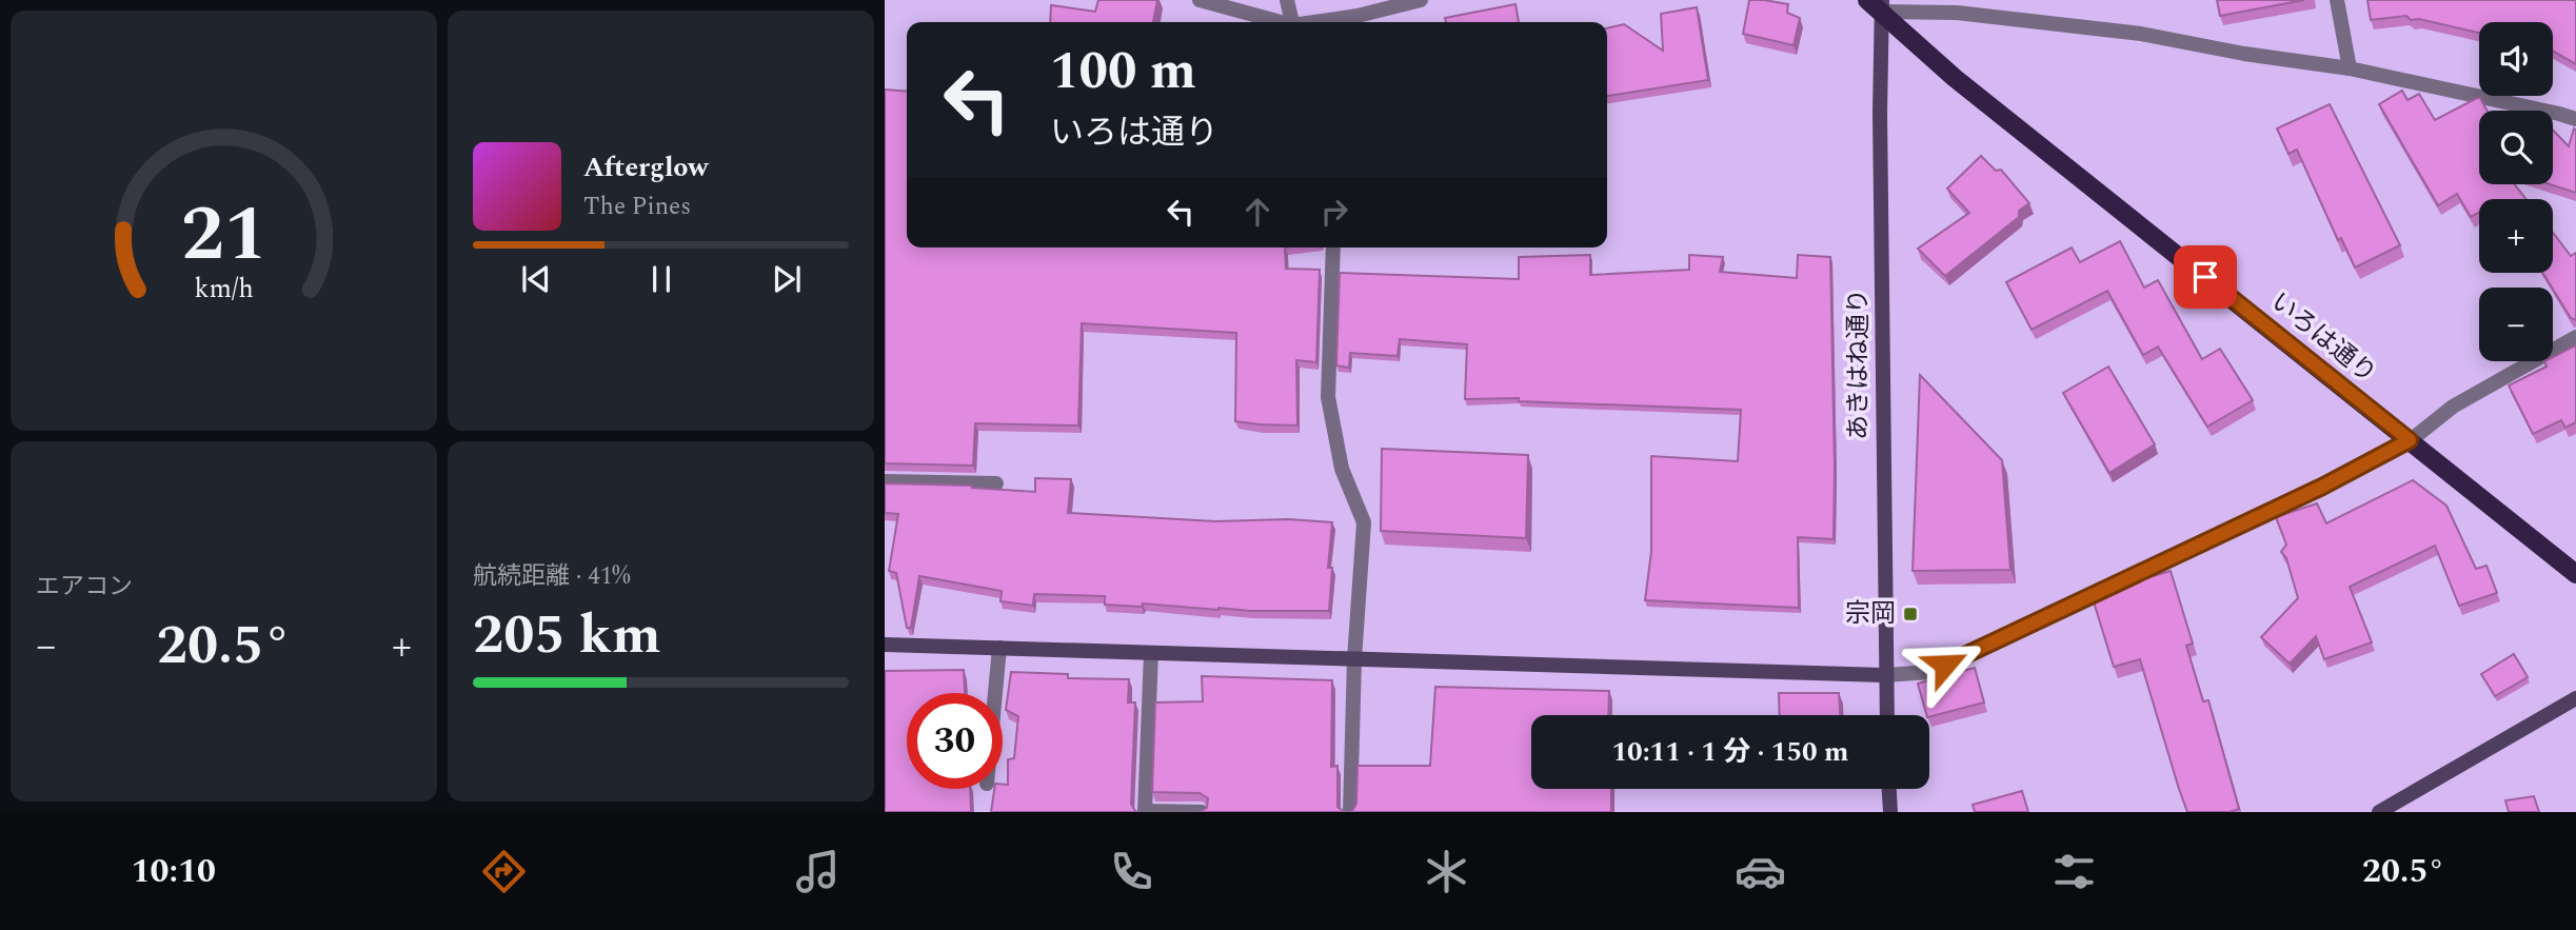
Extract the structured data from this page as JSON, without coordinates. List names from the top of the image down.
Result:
{
  "streets": {
    "main road": ["いろは通り"],
    "street": ["あきはね通り"]
  },
  "crossings": [
    ["いろは通り", "あきはね通り"]
  ],
  "places": {
    "transit": ["宗岡"]
  },
  "page": {
    "map_buttons": ["+", "−"],
    "turn": ["100 m", "いろは通り"],
    "song": ["Afterglow", "The Pines"],
    "tile": [
      "エアコン",
      ["航続距離 · 41%", "205 km"]
    ],
    "heat": ["−", "20.5°", "+"],
    "limit": "30",
    "trip": "10:11 · 1 分 · 150 m",
    "tabs": ["10:10", "20.5°"],
    "gauge": ["21", "km/h"]
  }
}
